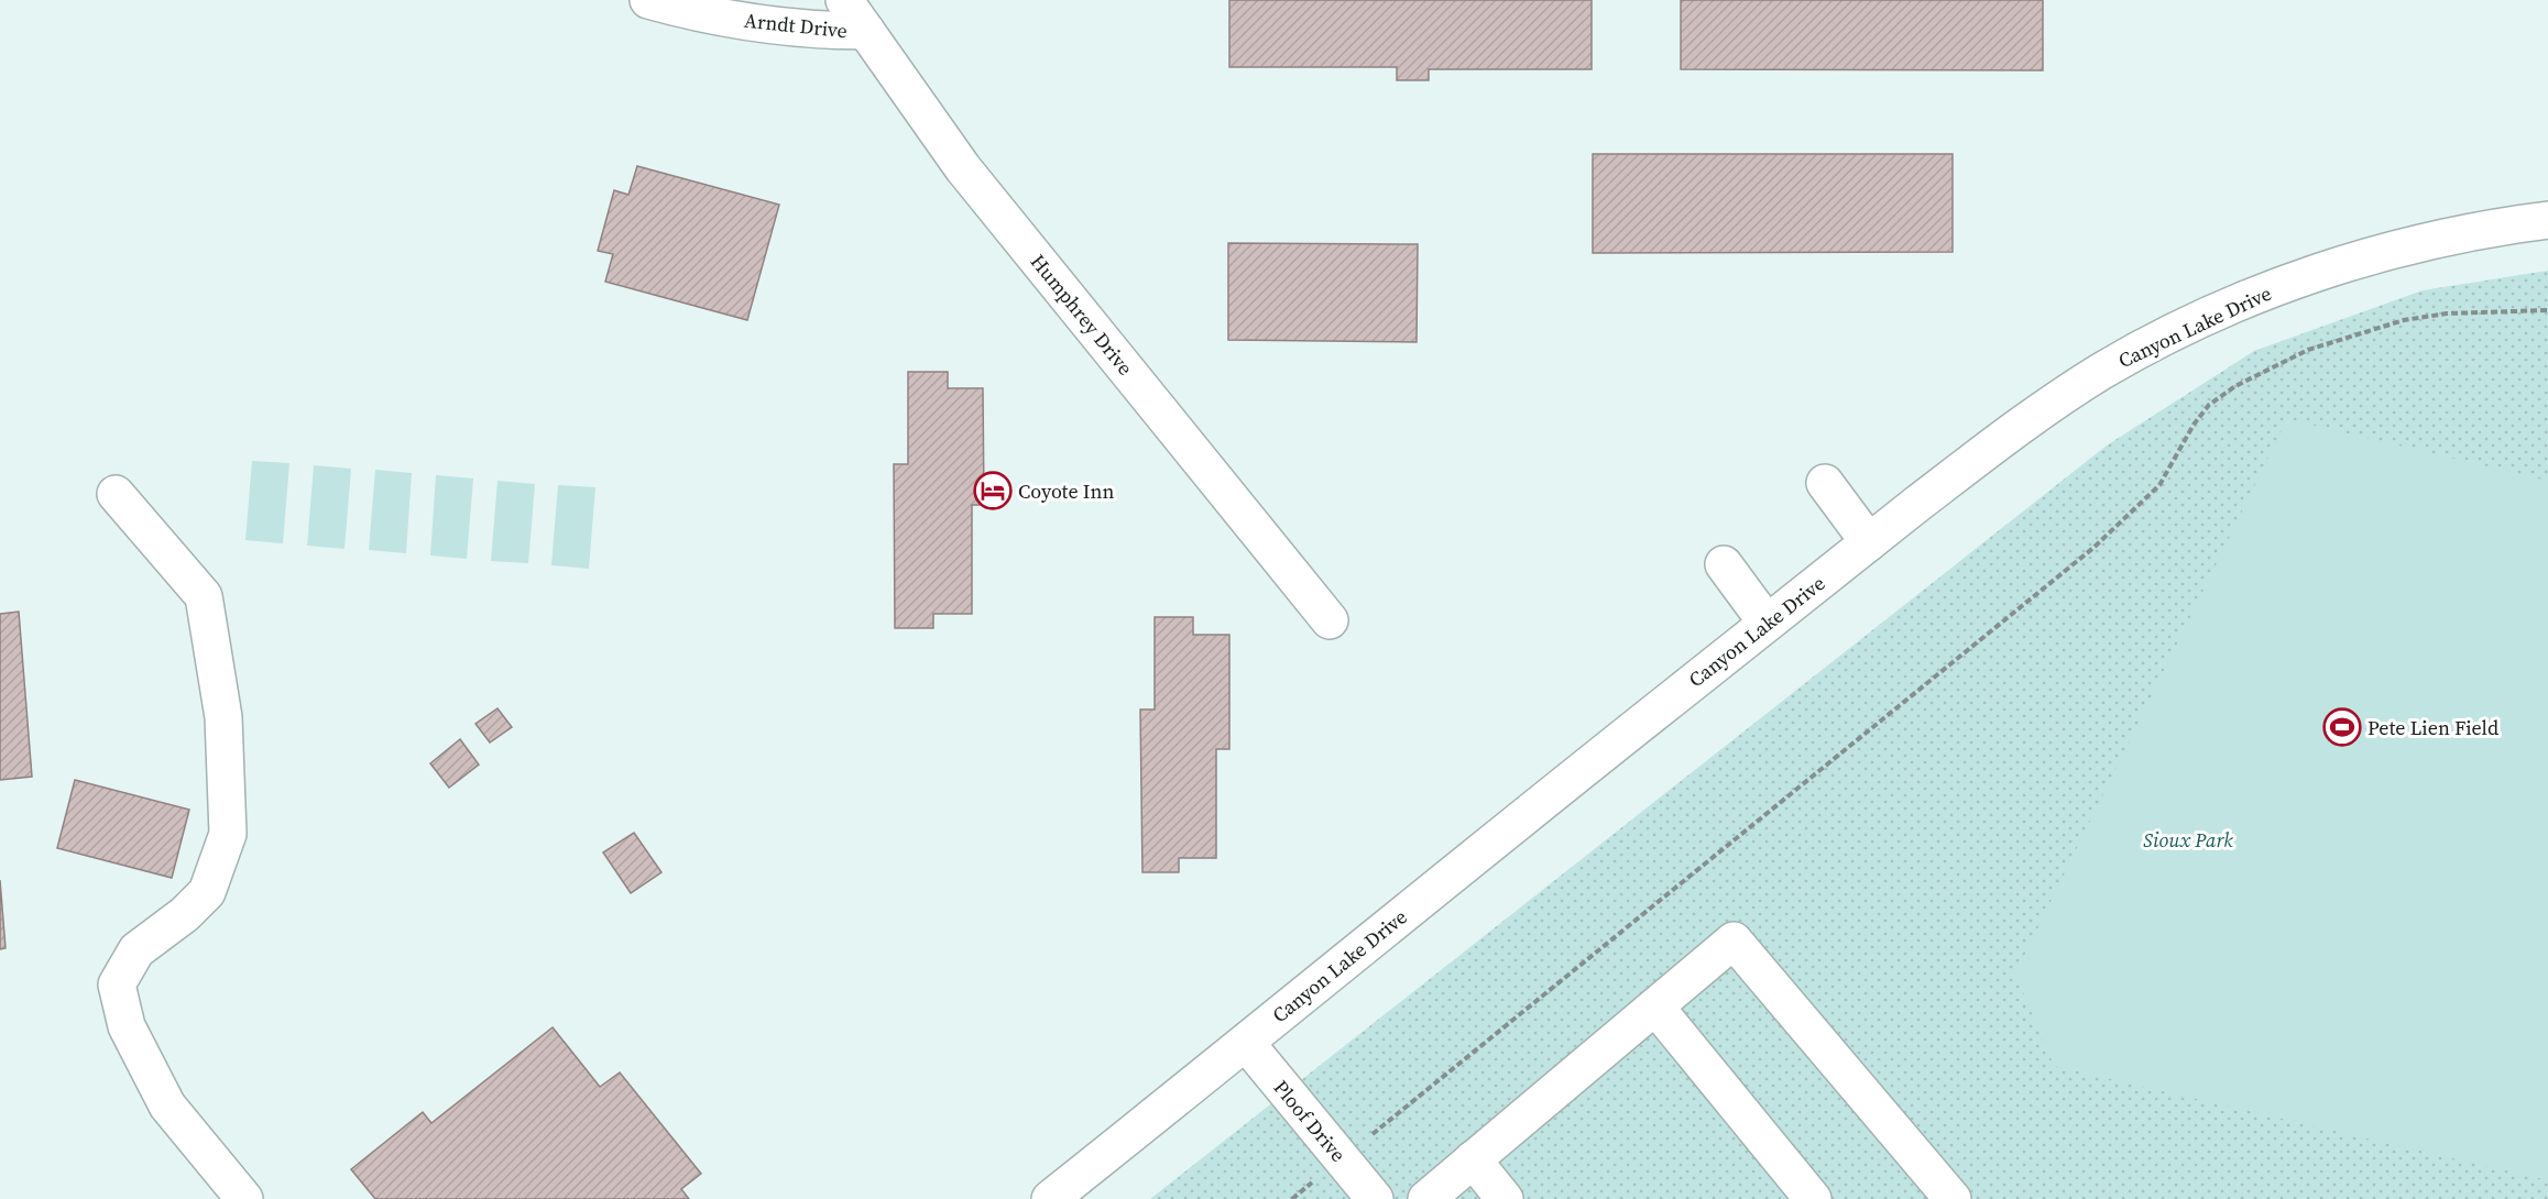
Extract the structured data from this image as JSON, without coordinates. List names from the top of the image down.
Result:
{
  "streets": {
    "street": [
      "Arndt Drive",
      "Humphrey Drive",
      "Canyon Lake Drive",
      "Ploof Drive"
    ]
  },
  "crossings": [
    ["Arndt Drive", "Humphrey Drive"],
    ["Canyon Lake Drive", "Ploof Drive"]
  ],
  "parks": ["Sioux Park"],
  "places": {
    "hotel": ["Coyote Inn"],
    "sports": ["Pete Lien Field"]
  }
}
